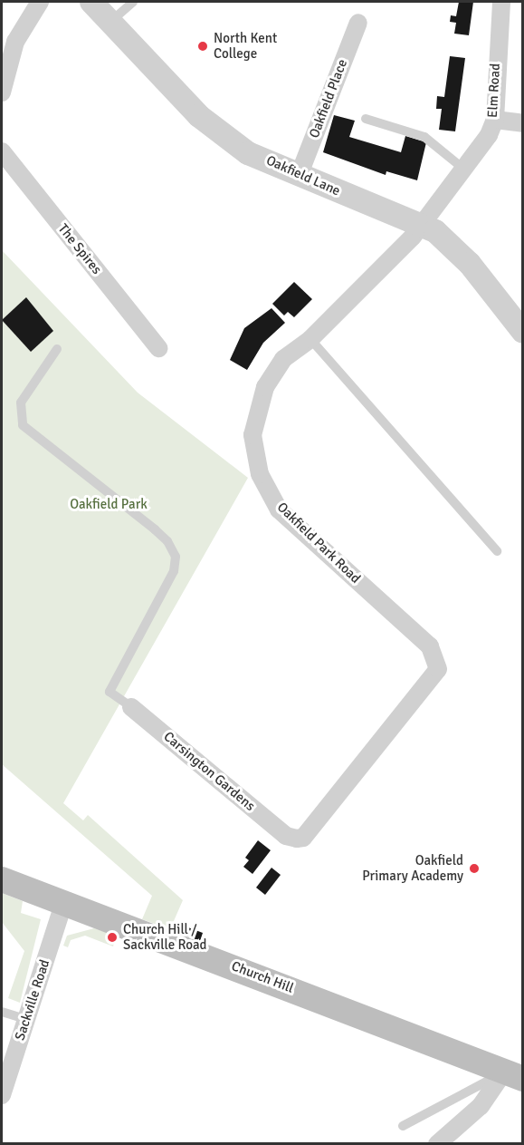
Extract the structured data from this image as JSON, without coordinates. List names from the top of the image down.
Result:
{
  "streets": {
    "main road": ["Church Hill"],
    "street": [
      "Elm Road",
      "Oakfield Place",
      "Oakfield Lane",
      "The Spires",
      "Oakfield Park Road",
      "Carsington Gardens",
      "Sackville Road"
    ]
  },
  "crossings": [
    ["Elm Road", "Oakfield Lane"],
    ["Elm Road", "Oakfield Park Road"],
    ["Oakfield Place", "Oakfield Lane"],
    ["Oakfield Lane", "Oakfield Park Road"],
    ["Oakfield Park Road", "Carsington Gardens"],
    ["Church Hill", "Sackville Road"]
  ],
  "parks": ["Oakfield Park"],
  "places": ["North Kent College", "Oakfield Primary Academy", "Church Hill / Sackville Road"]
}
